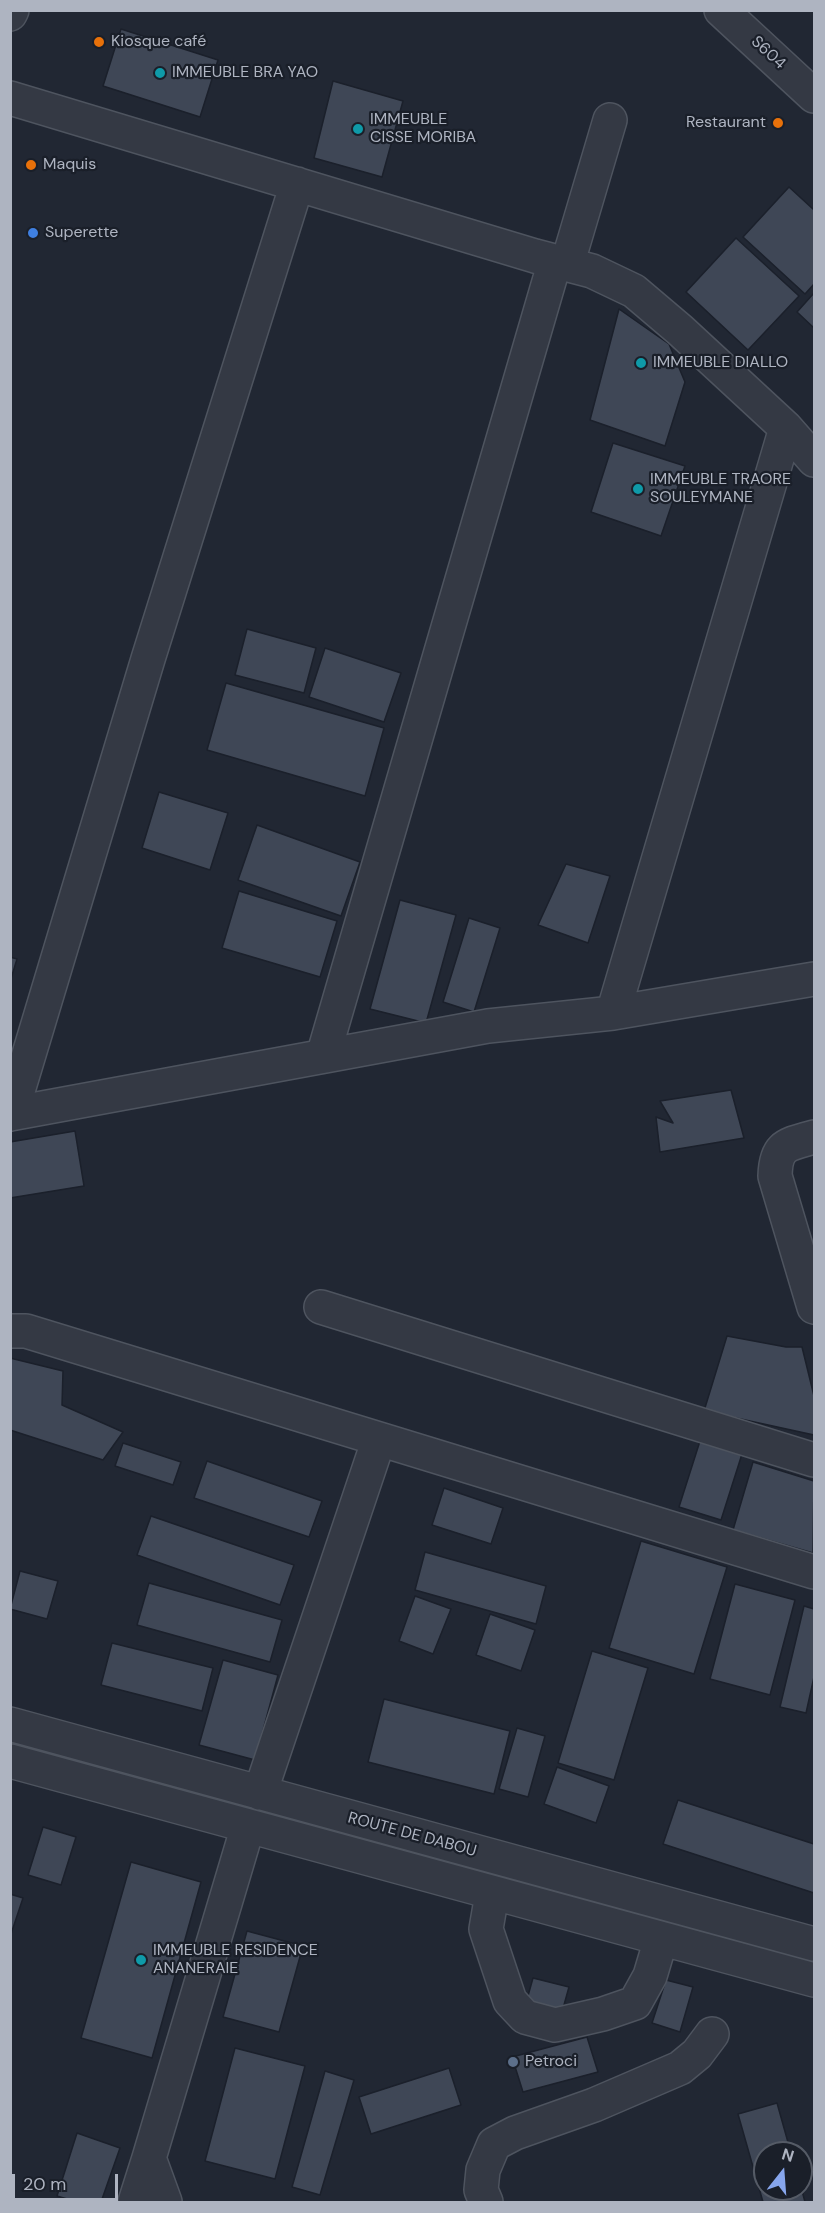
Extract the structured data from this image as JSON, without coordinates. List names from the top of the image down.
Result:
{
  "streets": {
    "street": ["S604", "ROUTE DE DABOU"]
  },
  "places": [
    "Kiosque café",
    "IMMEUBLE BRA YAO",
    "Restaurant",
    "IMMEUBLE CISSE MORIBA",
    "Maquis",
    "Superette",
    "IMMEUBLE DIALLO",
    "IMMEUBLE TRAORE SOULEYMANE",
    "IMMEUBLE RESIDENCE ANANERAIE",
    "Petroci"
  ],
  "scale_bar": "20 m",
  "north": "top"
}
